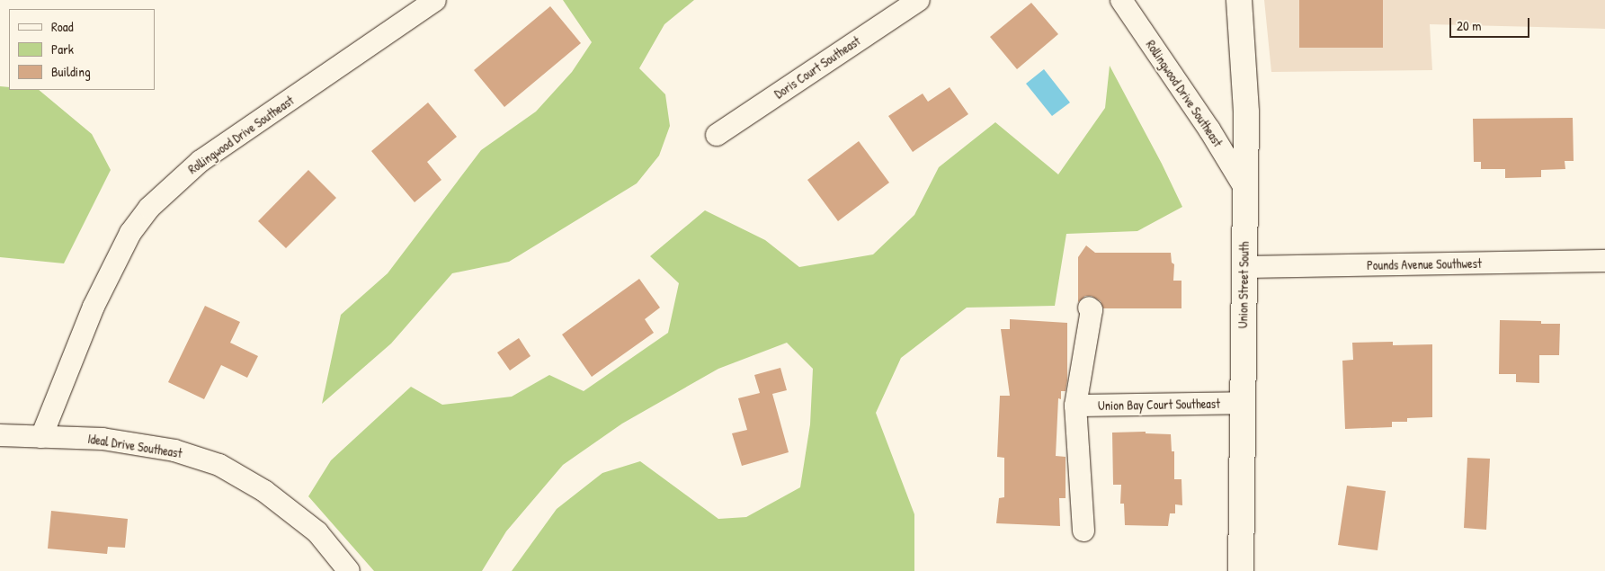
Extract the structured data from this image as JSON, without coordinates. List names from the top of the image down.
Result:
{
  "streets": {
    "main road": ["Union Street South"],
    "street": [
      "Doris Court Southeast",
      "Rollingwood Drive Southeast",
      "Pounds Avenue Southwest",
      "Union Bay Court Southeast",
      "Ideal Drive Southeast"
    ]
  },
  "crossings": [
    ["Rollingwood Drive Southeast", "Union Street South"],
    ["Rollingwood Drive Southeast", "Ideal Drive Southeast"],
    ["Pounds Avenue Southwest", "Union Street South"],
    ["Union Street South", "Union Bay Court Southeast"]
  ],
  "legend": ["Road", "Park", "Building"],
  "scale_bar": "20 m"
}
